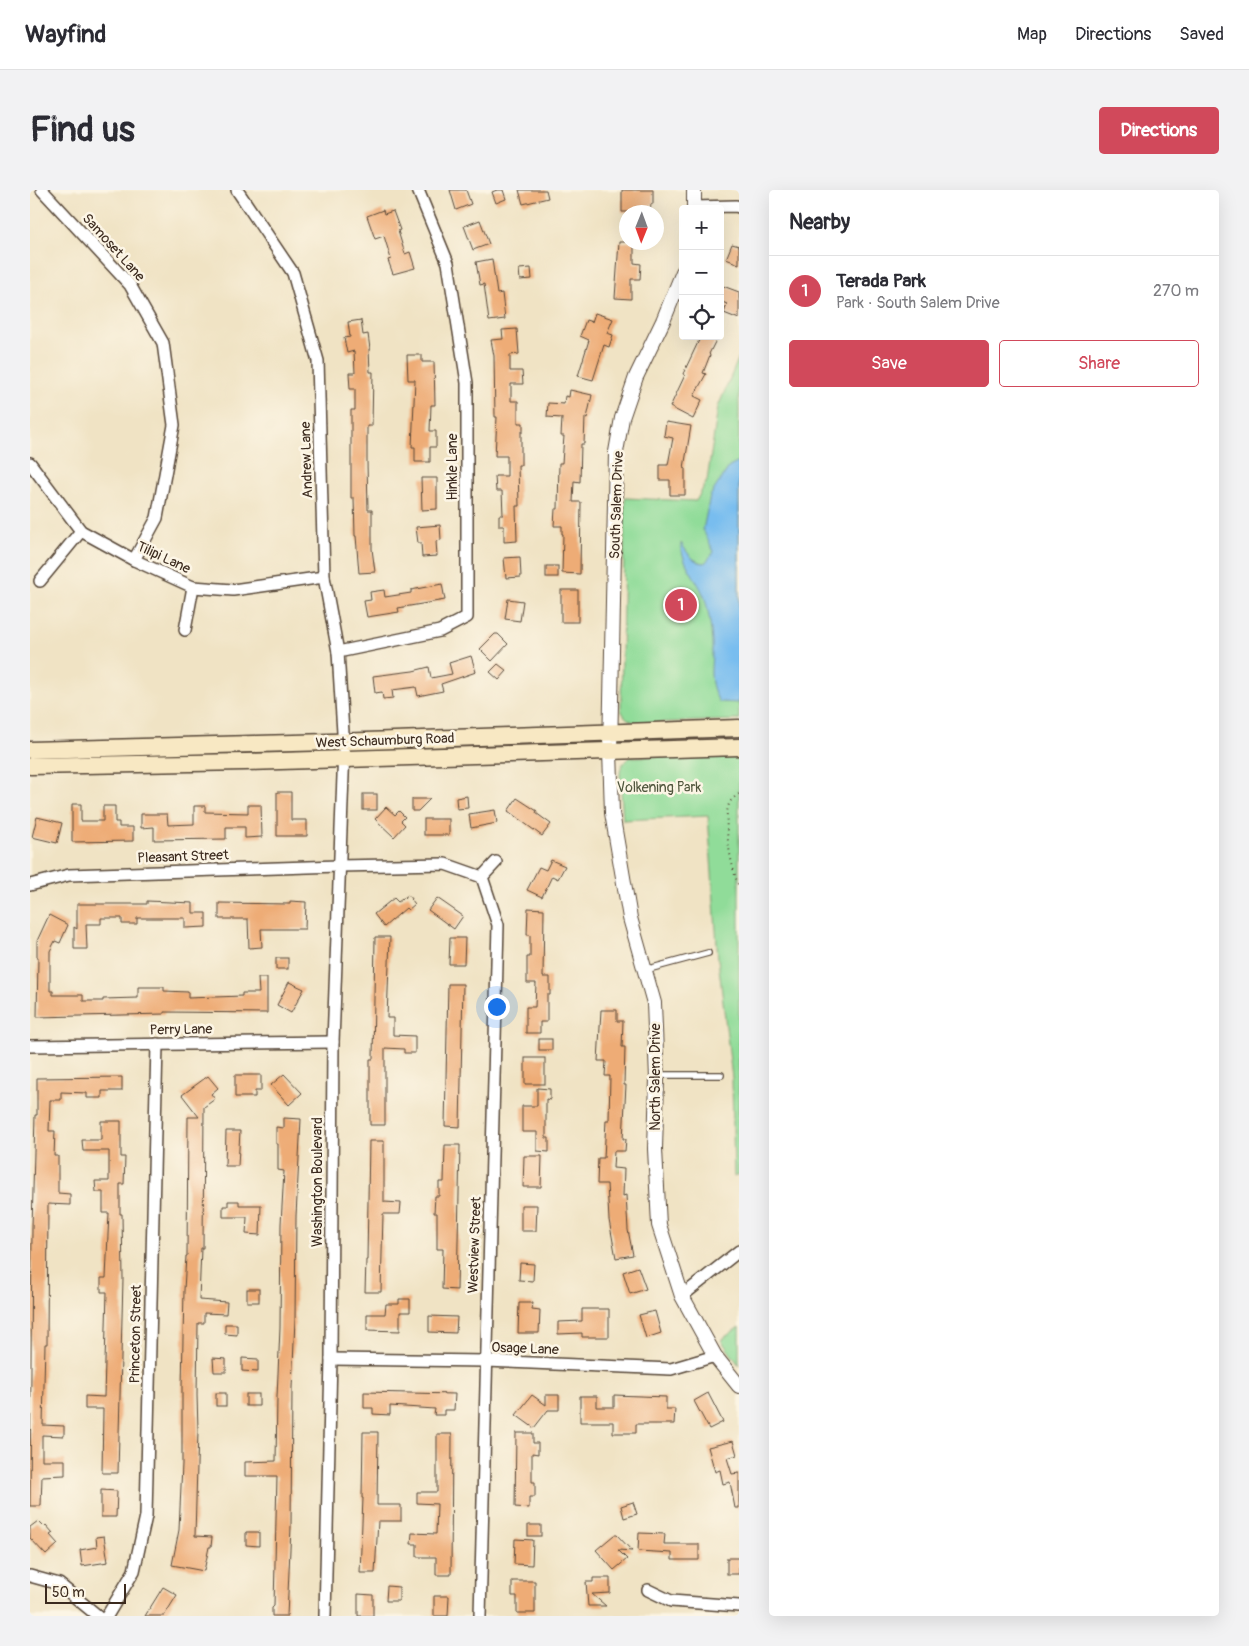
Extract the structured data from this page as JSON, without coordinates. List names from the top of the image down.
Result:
{
  "streets": {
    "main road": ["West Schaumburg Road"],
    "street": [
      "Samoset Lane",
      "Andrew Lane",
      "Hinkle Lane",
      "South Salem Drive",
      "Tilipi Lane",
      "Pleasant Street",
      "Perry Lane",
      "North Salem Drive",
      "Washington Boulevard",
      "Westview Street",
      "Princeton Street",
      "Osage Lane"
    ]
  },
  "crossings": [
    ["Samoset Lane", "Tilipi Lane"],
    ["Andrew Lane", "Hinkle Lane"],
    ["Andrew Lane", "Tilipi Lane"],
    ["Andrew Lane", "West Schaumburg Road"],
    ["Andrew Lane", "Washington Boulevard"],
    ["South Salem Drive", "West Schaumburg Road"],
    ["South Salem Drive", "North Salem Drive"],
    ["West Schaumburg Road", "North Salem Drive"],
    ["West Schaumburg Road", "Washington Boulevard"],
    ["Pleasant Street", "Washington Boulevard"],
    ["Perry Lane", "Washington Boulevard"],
    ["Perry Lane", "Princeton Street"],
    ["North Salem Drive", "Osage Lane"],
    ["Washington Boulevard", "Osage Lane"],
    ["Westview Street", "Osage Lane"]
  ],
  "parks": ["Volkening Park"],
  "scale_bar": "50 m",
  "north": "bottom",
  "page": {
    "header": "Wayfind",
    "nav": ["Map", "Directions", "Saved"],
    "buttons": [
      "Directions",
      ["Save", "Share"]
    ],
    "title": "Find us",
    "heading": "Nearby",
    "map_buttons": ["+", "−"],
    "list": [
      {
        "mark": "1",
        "name": "Terada Park",
        "note": "Park · South Salem Drive",
        "value": "270 m"
      }
    ],
    "pins": "1",
    "scale": "50 m"
  }
}
